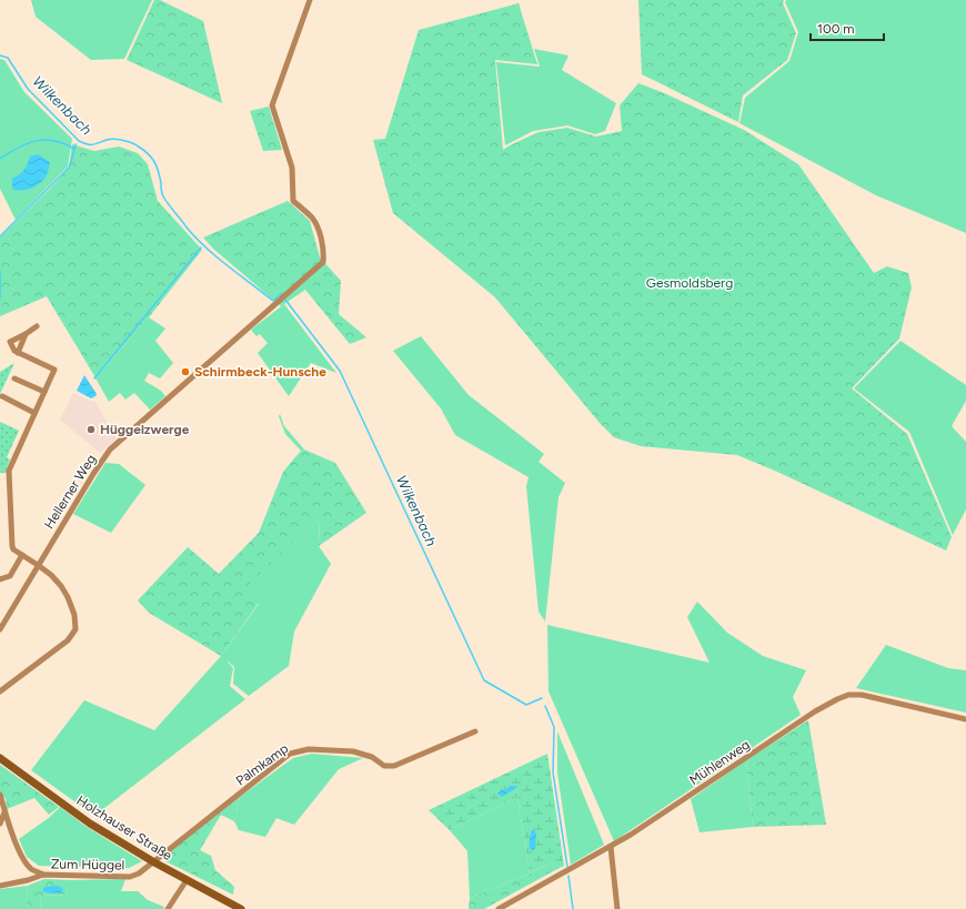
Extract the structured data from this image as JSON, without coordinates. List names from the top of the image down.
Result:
{
  "streets": {
    "street": [
      "Hellerner Weg",
      "Mühlenweg",
      "Palmkamp",
      "Holzhauser Straße",
      "Zum Hüggel"
    ]
  },
  "crossings": [
    ["Palmkamp", "Holzhauser Straße"],
    ["Palmkamp", "Zum Hüggel"],
    ["Holzhauser Straße", "Zum Hüggel"]
  ],
  "water": ["Wilkenbach"],
  "parks": ["Gesmoldsberg"],
  "places": ["Schirmbeck-Hunsche", "Hüggelzwerge"],
  "scale_bar": "100 m"
}
